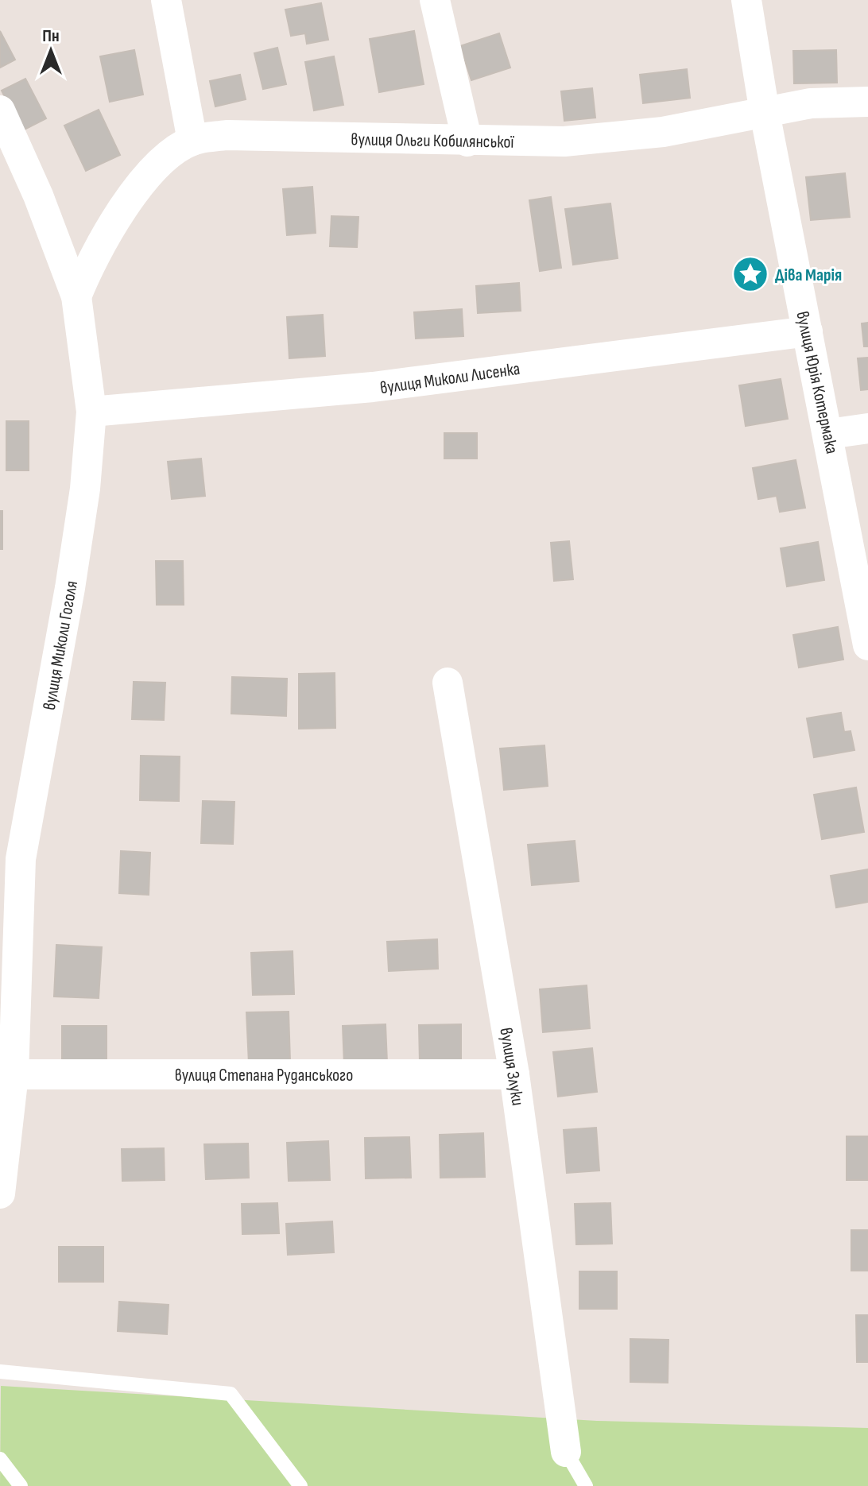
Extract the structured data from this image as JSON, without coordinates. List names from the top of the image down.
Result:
{
  "streets": {
    "street": [
      "вулиця Ольги Кобилянської",
      "вулиця Миколи Лисенка",
      "вулиця Юрія Котермака",
      "вулиця Миколи Гоголя",
      "вулиця Злуки",
      "вулиця Степана Руданського"
    ]
  },
  "crossings": [
    ["вулиця Ольги Кобилянської", "вулиця Юрія Котермака"],
    ["вулиця Ольги Кобилянської", "вулиця Миколи Гоголя"],
    ["вулиця Миколи Лисенка", "вулиця Юрія Котермака"],
    ["вулиця Миколи Лисенка", "вулиця Миколи Гоголя"],
    ["вулиця Миколи Гоголя", "вулиця Степана Руданського"],
    ["вулиця Злуки", "вулиця Степана Руданського"]
  ],
  "places": {
    "place": ["Діва Марія"]
  },
  "north": "top"
}
